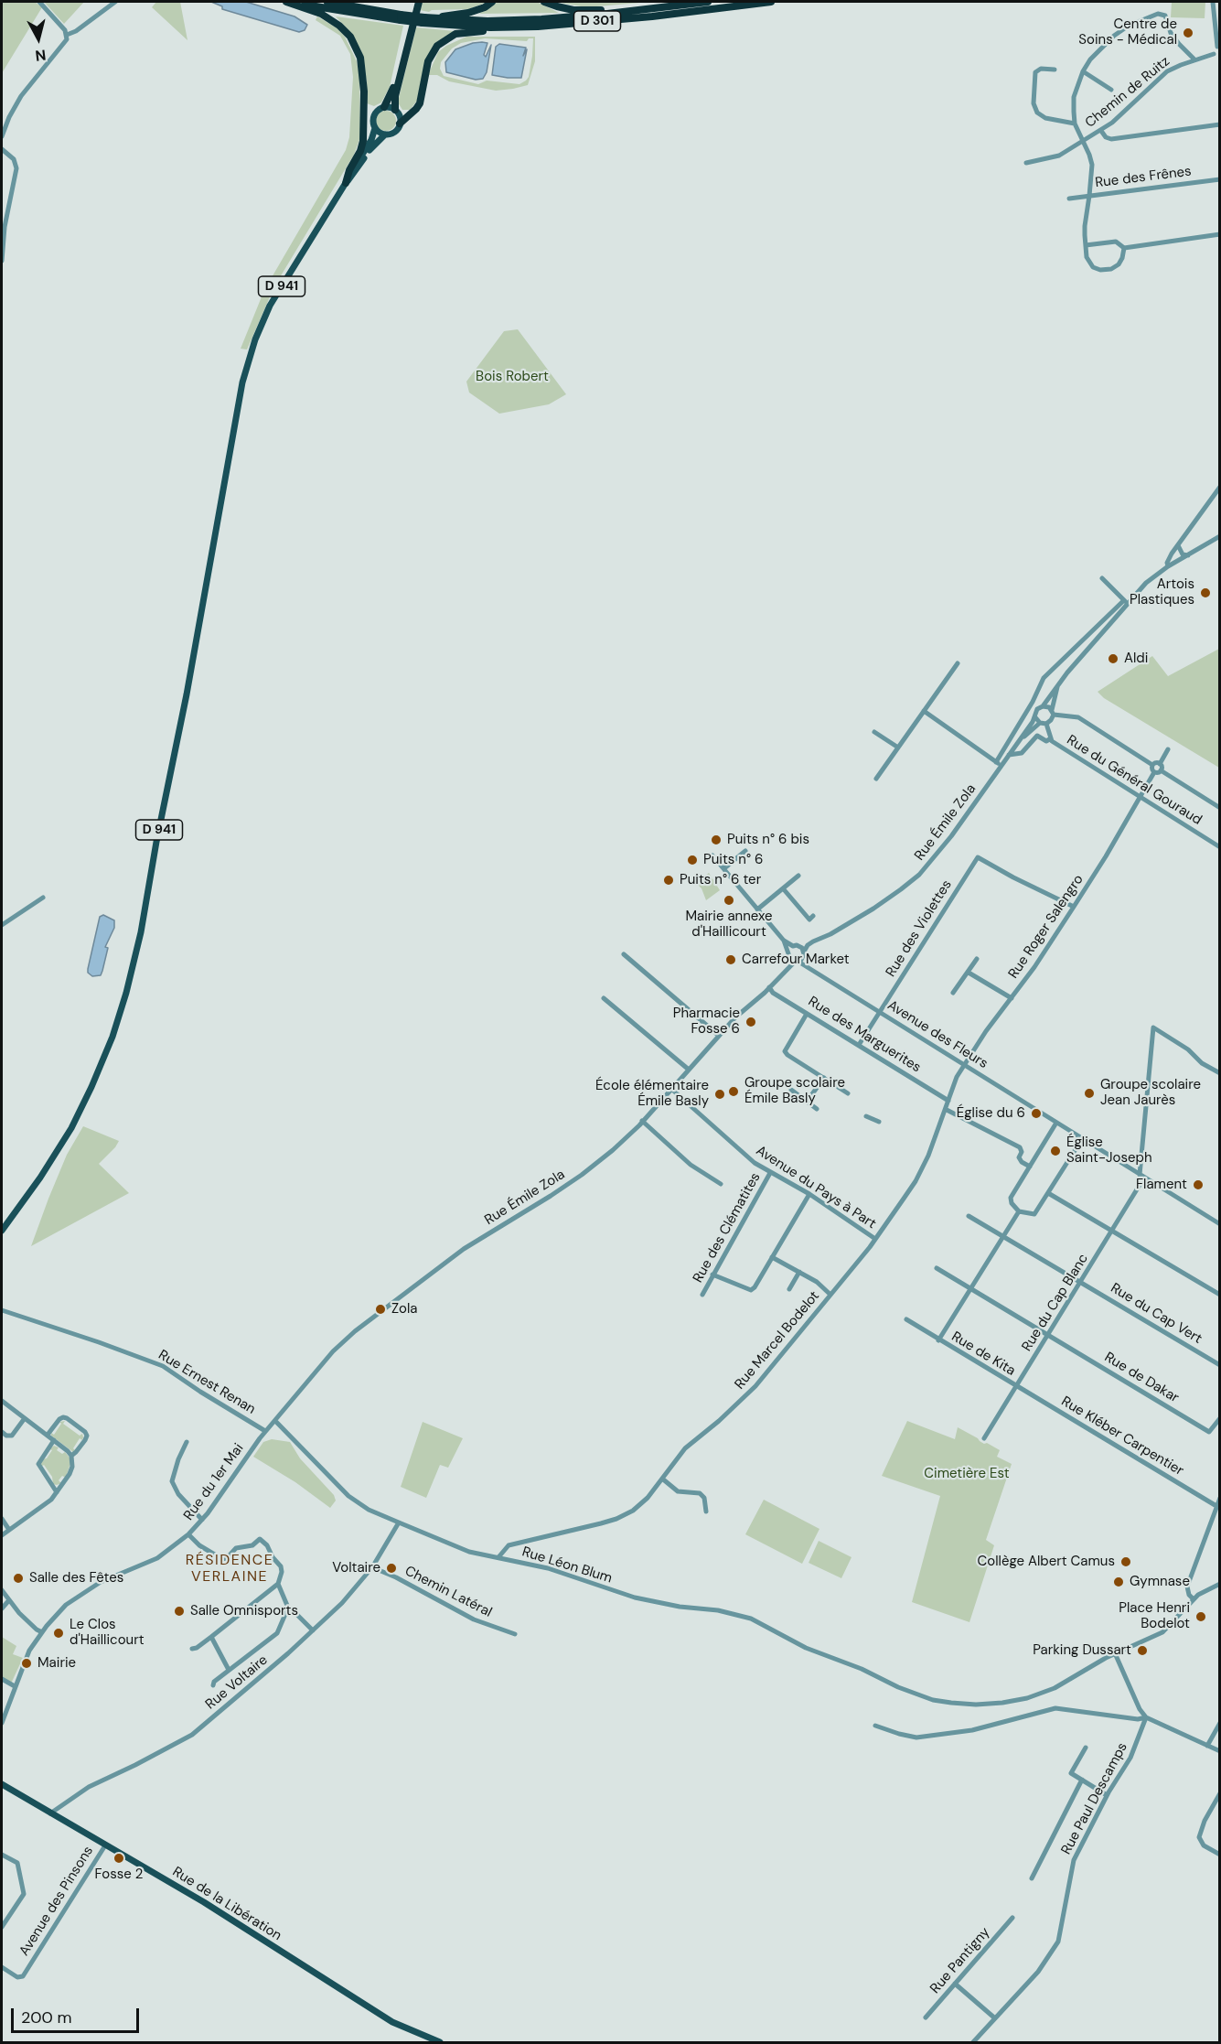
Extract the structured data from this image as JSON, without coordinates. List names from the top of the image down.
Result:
{
  "streets": {
    "highway": ["D 301"],
    "main road": ["D 941", "Rue de la Libération"],
    "street": [
      "Chemin de Ruitz",
      "Rue des Frênes",
      "Rue du Général Gouraud",
      "Rue Émile Zola",
      "Rue Roger Salengro",
      "Rue des Violettes",
      "Rue des Marguerites",
      "Avenue des Fleurs",
      "Avenue du Pays à Part",
      "Rue des Clématites",
      "Rue du Cap Blanc",
      "Rue du Cap Vert",
      "Rue Marcel Bodelot",
      "Rue de Kita",
      "Rue de Dakar",
      "Rue Ernest Renan",
      "Rue Kléber Carpentier",
      "Rue du 1er Mai",
      "Rue Léon Blum",
      "Chemin Latéral",
      "Rue Voltaire",
      "Rue Paul Descamps",
      "Avenue des Pinsons",
      "Rue Pantigny"
    ]
  },
  "crossings": [
    ["Rue du Général Gouraud", "Rue Roger Salengro"],
    ["Rue Émile Zola", "Rue des Marguerites"],
    ["Rue Émile Zola", "Avenue des Fleurs"],
    ["Rue Émile Zola", "Avenue du Pays à Part"],
    ["Rue Émile Zola", "Rue Ernest Renan"],
    ["Rue Émile Zola", "Rue du 1er Mai"],
    ["Rue Émile Zola", "Rue Léon Blum"],
    ["Rue Roger Salengro", "Rue des Violettes"],
    ["Rue Roger Salengro", "Avenue des Fleurs"],
    ["Rue Roger Salengro", "Rue Marcel Bodelot"],
    ["Rue des Violettes", "Rue des Marguerites"],
    ["Rue des Violettes", "Avenue des Fleurs"],
    ["Rue des Marguerites", "Rue Marcel Bodelot"],
    ["Avenue des Fleurs", "Rue du Cap Blanc"],
    ["Avenue des Fleurs", "Rue Marcel Bodelot"],
    ["Avenue du Pays à Part", "Rue des Clématites"],
    ["Avenue du Pays à Part", "Rue Marcel Bodelot"],
    ["Rue du Cap Blanc", "Rue du Cap Vert"],
    ["Rue du Cap Blanc", "Rue de Kita"],
    ["Rue du Cap Blanc", "Rue de Dakar"],
    ["Rue du Cap Blanc", "Rue Kléber Carpentier"],
    ["Rue Marcel Bodelot", "Rue Léon Blum"],
    ["Rue de Kita", "Rue Kléber Carpentier"],
    ["Rue Ernest Renan", "Rue du 1er Mai"],
    ["Rue Léon Blum", "Rue Voltaire"],
    ["Chemin Latéral", "Rue Voltaire"],
    ["Rue Voltaire", "Rue de la Libération"],
    ["Avenue des Pinsons", "Rue de la Libération"]
  ],
  "districts": ["RÉSIDENCE VERLAINE"],
  "parks": ["Bois Robert", "Cimetière Est"],
  "places": [
    "Centre de Soins - Médical",
    "Artois Plastiques",
    "Aldi",
    "Puits n° 6 bis",
    "Puits n° 6",
    "Puits n° 6 ter",
    "Mairie annexe d'Haillicourt",
    "Carrefour Market",
    "Pharmacie Fosse 6",
    "Groupe scolaire Émile Basly",
    "Groupe scolaire Jean Jaurès",
    "École élémentaire Émile Basly",
    "Église du 6",
    "Église Saint-Joseph",
    "Flament",
    "Zola",
    "Collège Albert Camus",
    "Voltaire",
    "Salle des Fêtes",
    "Gymnase",
    "Salle Omnisports",
    "Place Henri Bodelot",
    "Le Clos d'Haillicourt",
    "Parking Dussart",
    "Mairie",
    "Fosse 2"
  ],
  "scale_bar": "200 m",
  "north": "bottom"
}
